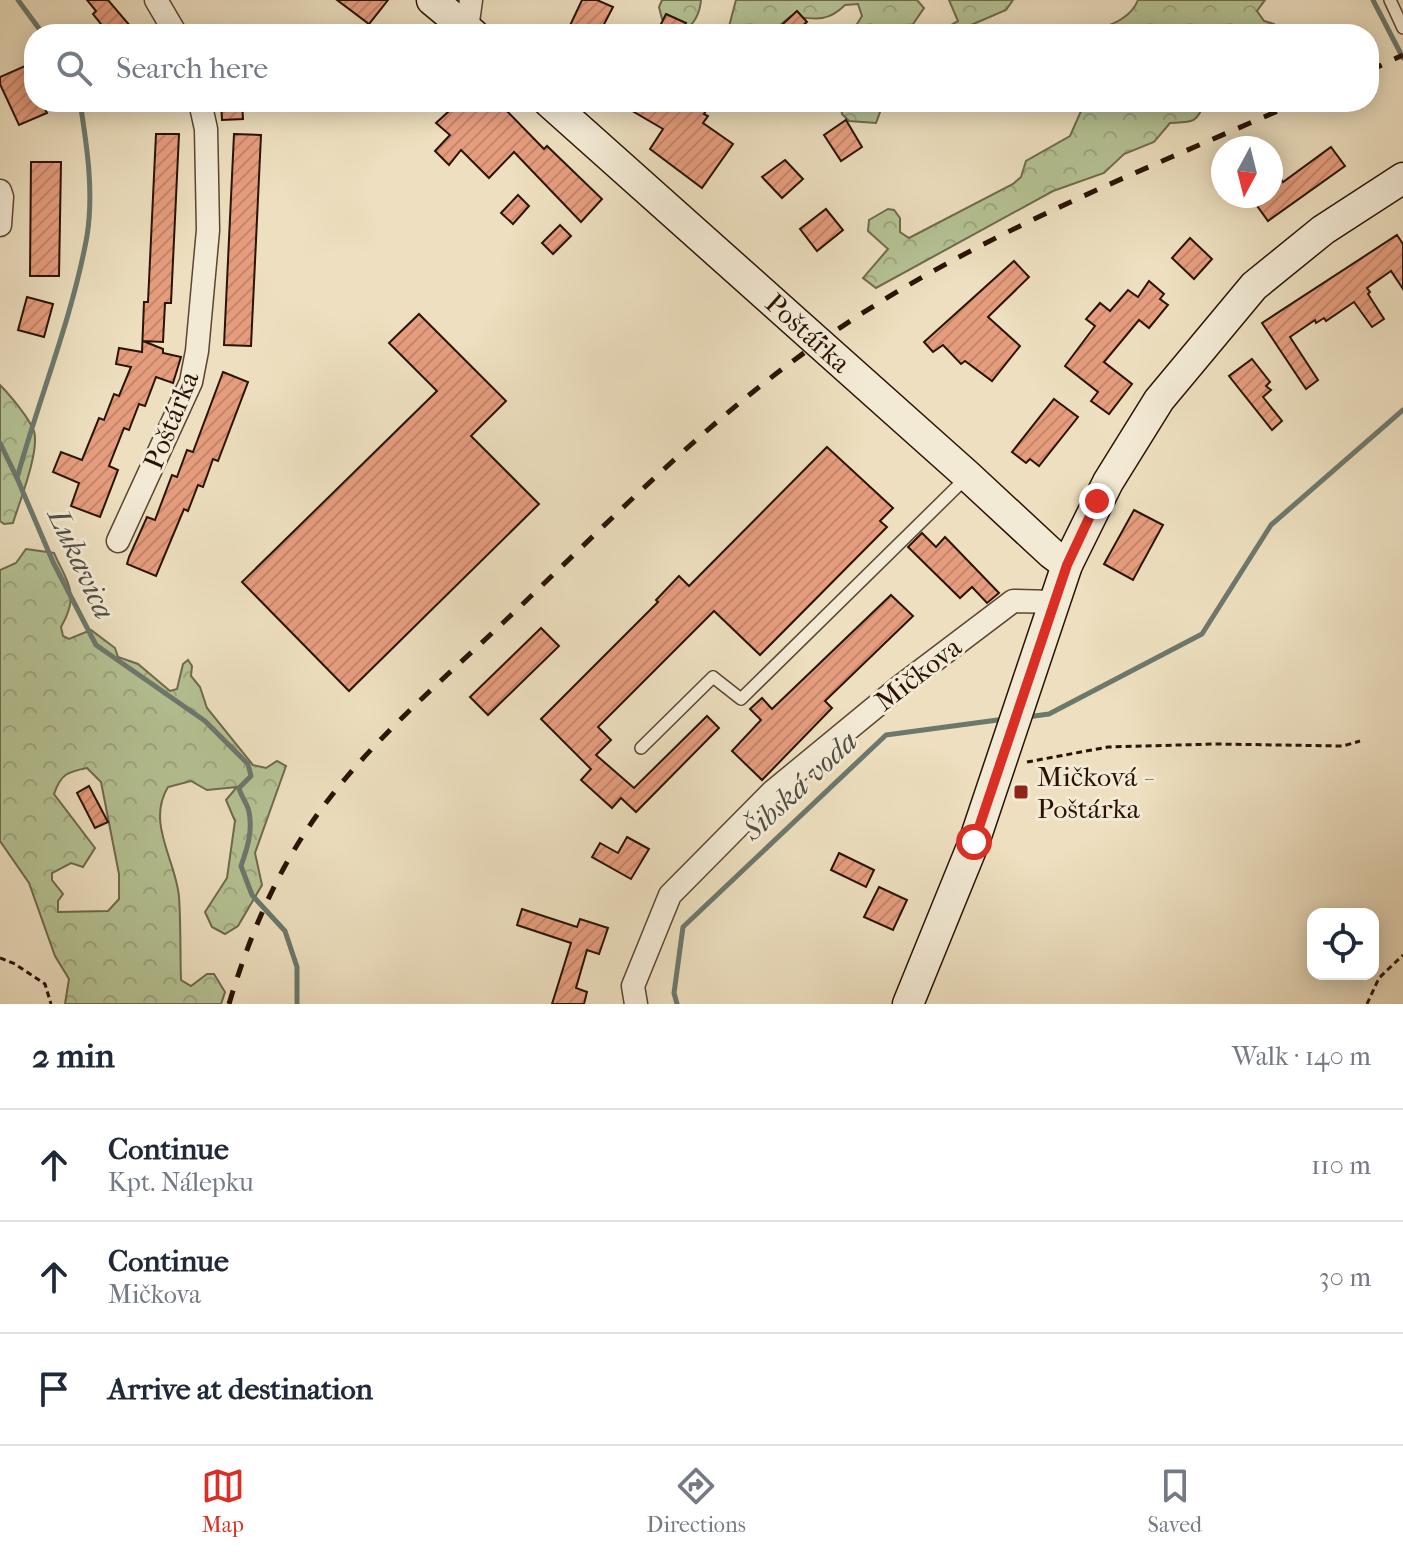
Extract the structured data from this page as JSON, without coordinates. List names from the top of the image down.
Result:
{
  "streets": {
    "main road": ["Poštárka"],
    "street": ["Mičkova"]
  },
  "water": ["Lukavica", "Šibská voda"],
  "places": {
    "transit": ["Mičková - Poštárka"]
  },
  "north": "bottom",
  "page": {
    "search": "Search here",
    "heading": ["2 min", "Walk · 140 m"],
    "list": [
      ["Continue", "Kpt. Nálepku", "110 m"],
      ["Continue", "Mičkova", "30 m"],
      "Arrive at destination"
    ],
    "nav": ["Map", "Directions", "Saved"]
  }
}
